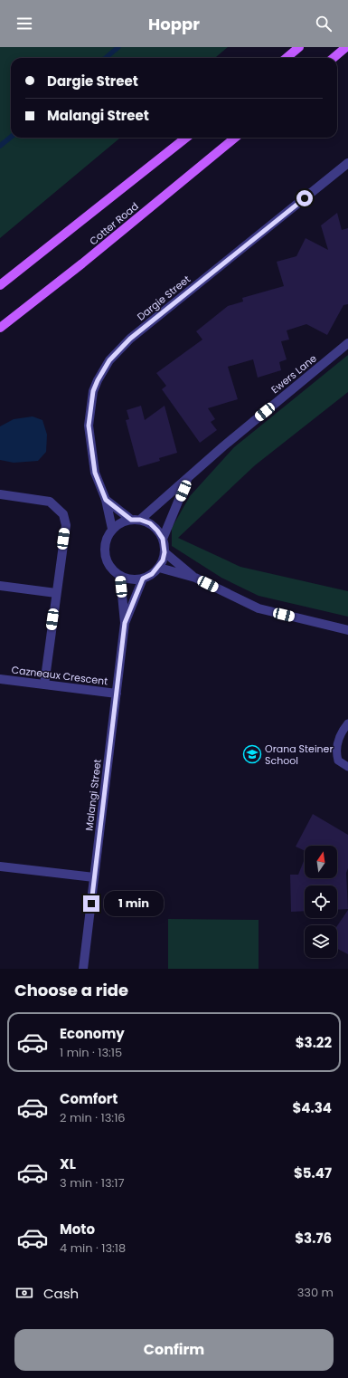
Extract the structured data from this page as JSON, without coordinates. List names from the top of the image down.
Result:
{
  "streets": {
    "main road": ["Cotter Road"],
    "street": [
      "Dargie Street",
      "Ewers Lane",
      "Cazneaux Crescent",
      "Malangi Street"
    ]
  },
  "crossings": [
    ["Dargie Street", "Ewers Lane"],
    ["Dargie Street", "Malangi Street"],
    ["Ewers Lane", "Malangi Street"],
    ["Cazneaux Crescent", "Malangi Street"]
  ],
  "places": {
    "school or university": ["Orana Steiner School"]
  },
  "north": "top",
  "page": {
    "header": "Hoppr",
    "banner": ["Dargie Street", "Malangi Street"],
    "bubble": "1 min",
    "heading": "Choose a ride",
    "list": [
      {
        "name": "Economy",
        "note": "1 min · 13:15",
        "value": "$3.22"
      },
      {
        "name": "Comfort",
        "note": "2 min · 13:16",
        "value": "$4.34"
      },
      {
        "name": "XL",
        "note": "3 min · 13:17",
        "value": "$5.47"
      },
      {
        "name": "Moto",
        "note": "4 min · 13:18",
        "value": "$3.76"
      }
    ],
    "pay": ["Cash", "330 m"],
    "buttons": "Confirm"
  }
}
